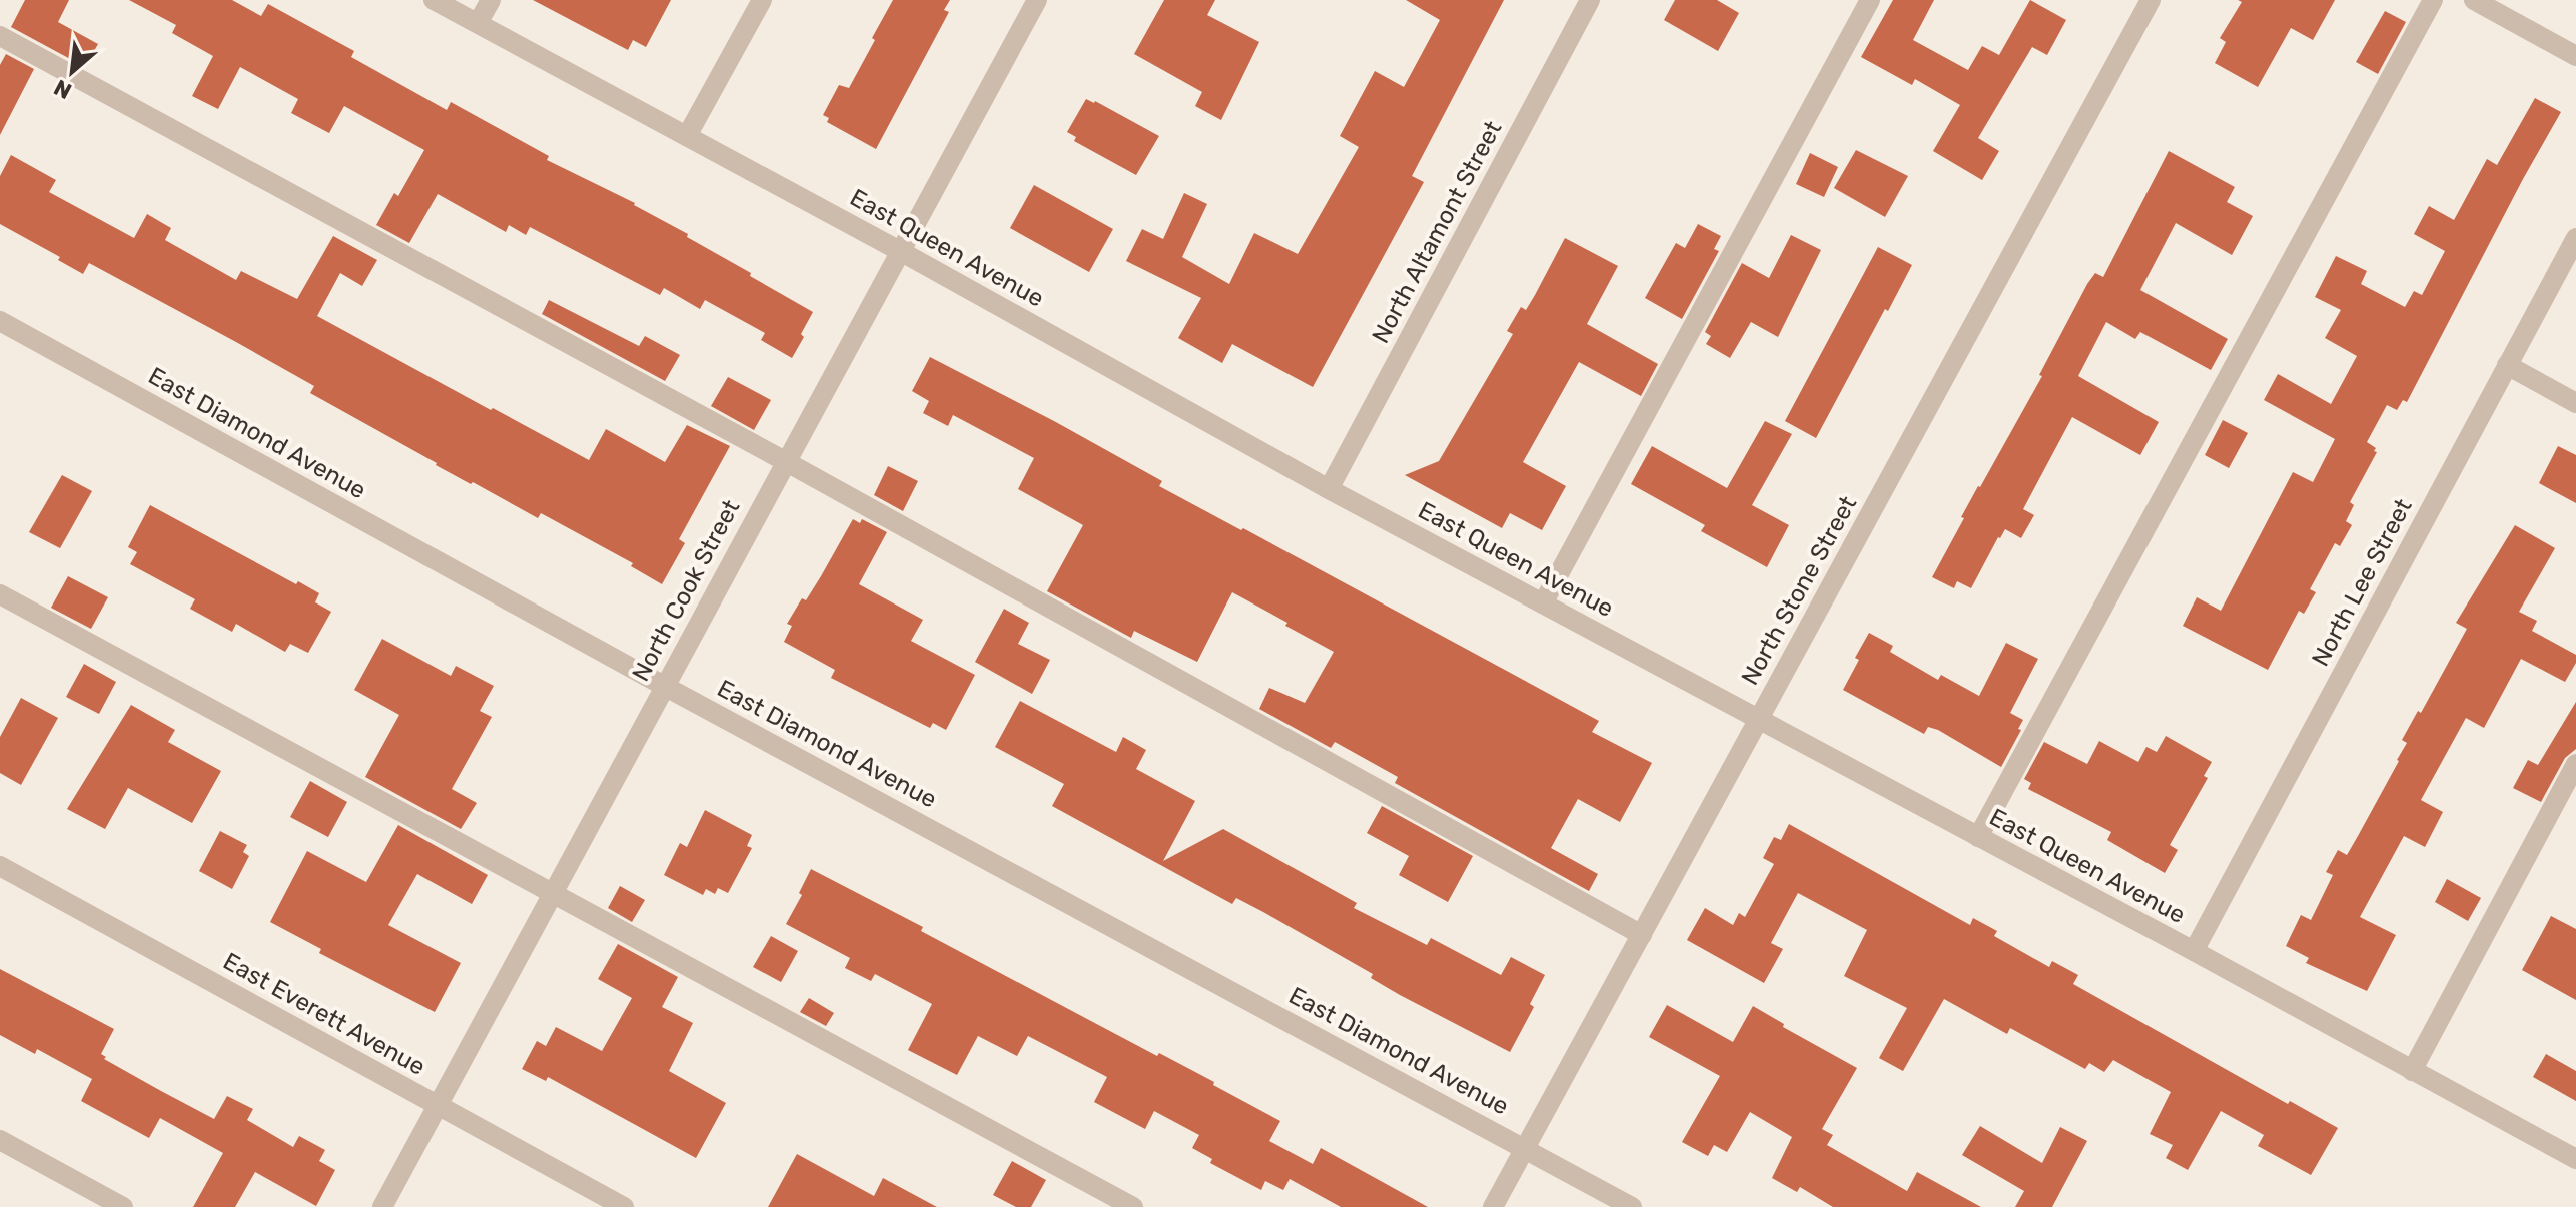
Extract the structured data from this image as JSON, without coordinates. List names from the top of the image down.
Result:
{
  "streets": {
    "street": [
      "North Altamont Street",
      "East Queen Avenue",
      "East Diamond Avenue",
      "North Lee Street",
      "North Cook Street",
      "North Stone Street",
      "East Everett Avenue"
    ]
  },
  "crossings": [
    ["North Altamont Street", "East Queen Avenue"],
    ["East Queen Avenue", "North Lee Street"],
    ["East Queen Avenue", "North Cook Street"],
    ["East Queen Avenue", "North Stone Street"],
    ["East Diamond Avenue", "North Cook Street"],
    ["East Diamond Avenue", "North Stone Street"],
    ["North Cook Street", "East Everett Avenue"]
  ],
  "north": "bottom left"
}
